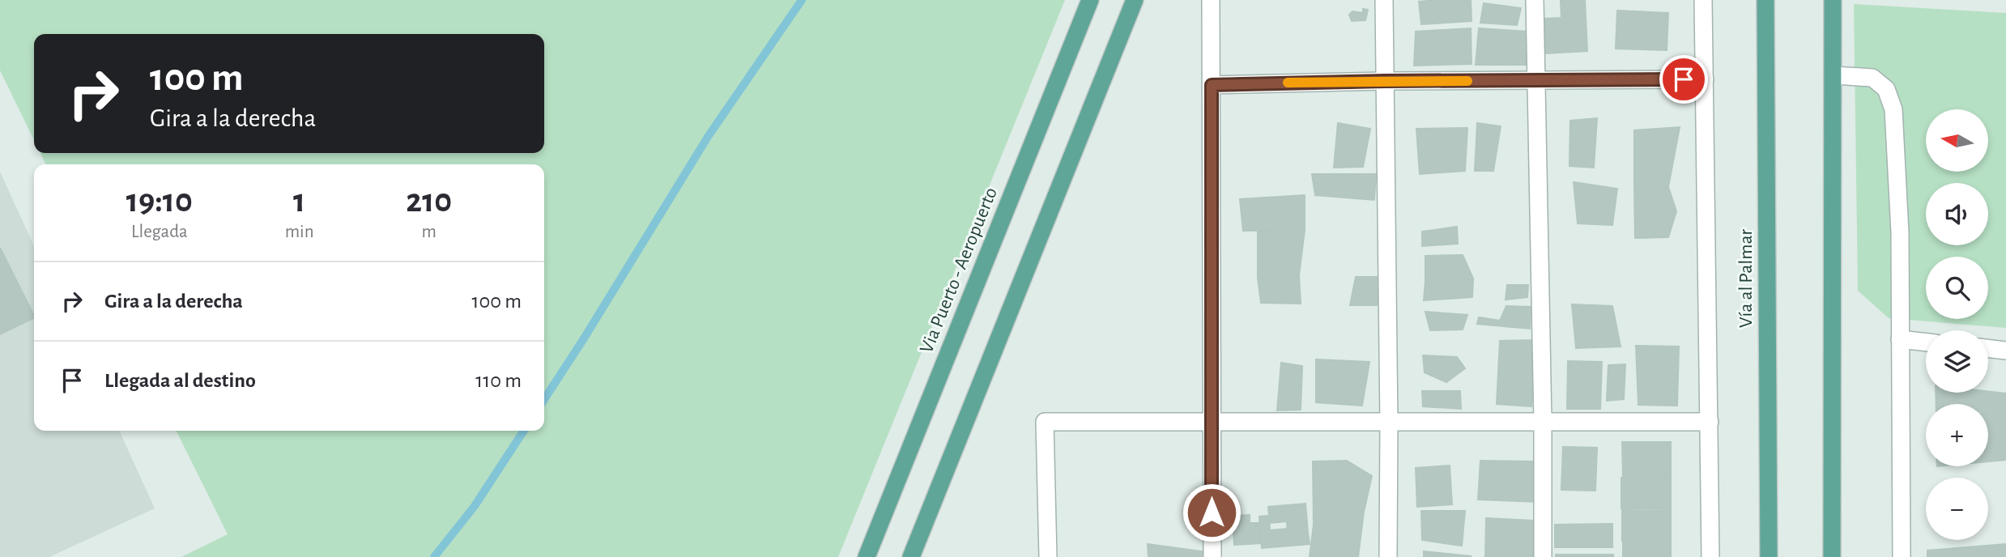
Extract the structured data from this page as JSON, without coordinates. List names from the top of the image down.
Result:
{
  "streets": {
    "main road": ["Via Puerto - Aeropuerto", "Vía al Palmar"]
  },
  "north": "left",
  "page": {
    "turn": ["100 m", "Gira a la derecha"],
    "map_buttons": ["+", "−"],
    "eta": [
      "19:10",
      "Llegada",
      "1",
      "min",
      "210",
      "m"
    ],
    "list": [
      {
        "name": "Gira a la derecha",
        "value": "100 m"
      },
      {
        "name": "Llegada al destino",
        "value": "110 m"
      }
    ]
  }
}
